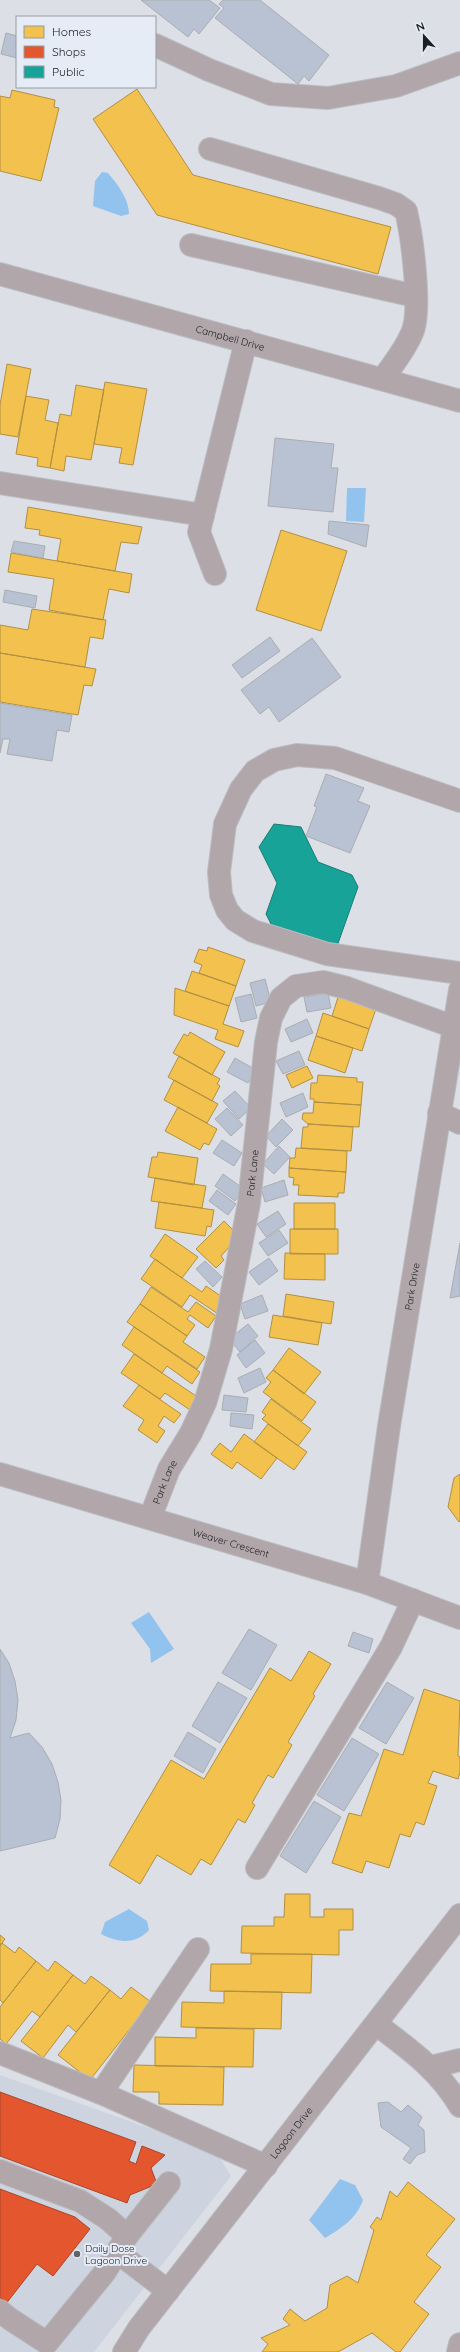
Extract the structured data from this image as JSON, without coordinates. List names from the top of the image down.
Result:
{
  "streets": {
    "street": [
      "Campbell Drive",
      "Park Lane",
      "Park Drive",
      "Weaver Crescent",
      "Lagoon Drive"
    ]
  },
  "crossings": [
    ["Park Lane", "Park Drive"],
    ["Park Lane", "Weaver Crescent"],
    ["Park Drive", "Weaver Crescent"]
  ],
  "places": ["Daily Dose Lagoon Drive"],
  "legend": ["Homes", "Shops", "Public"],
  "north": "top"
}
